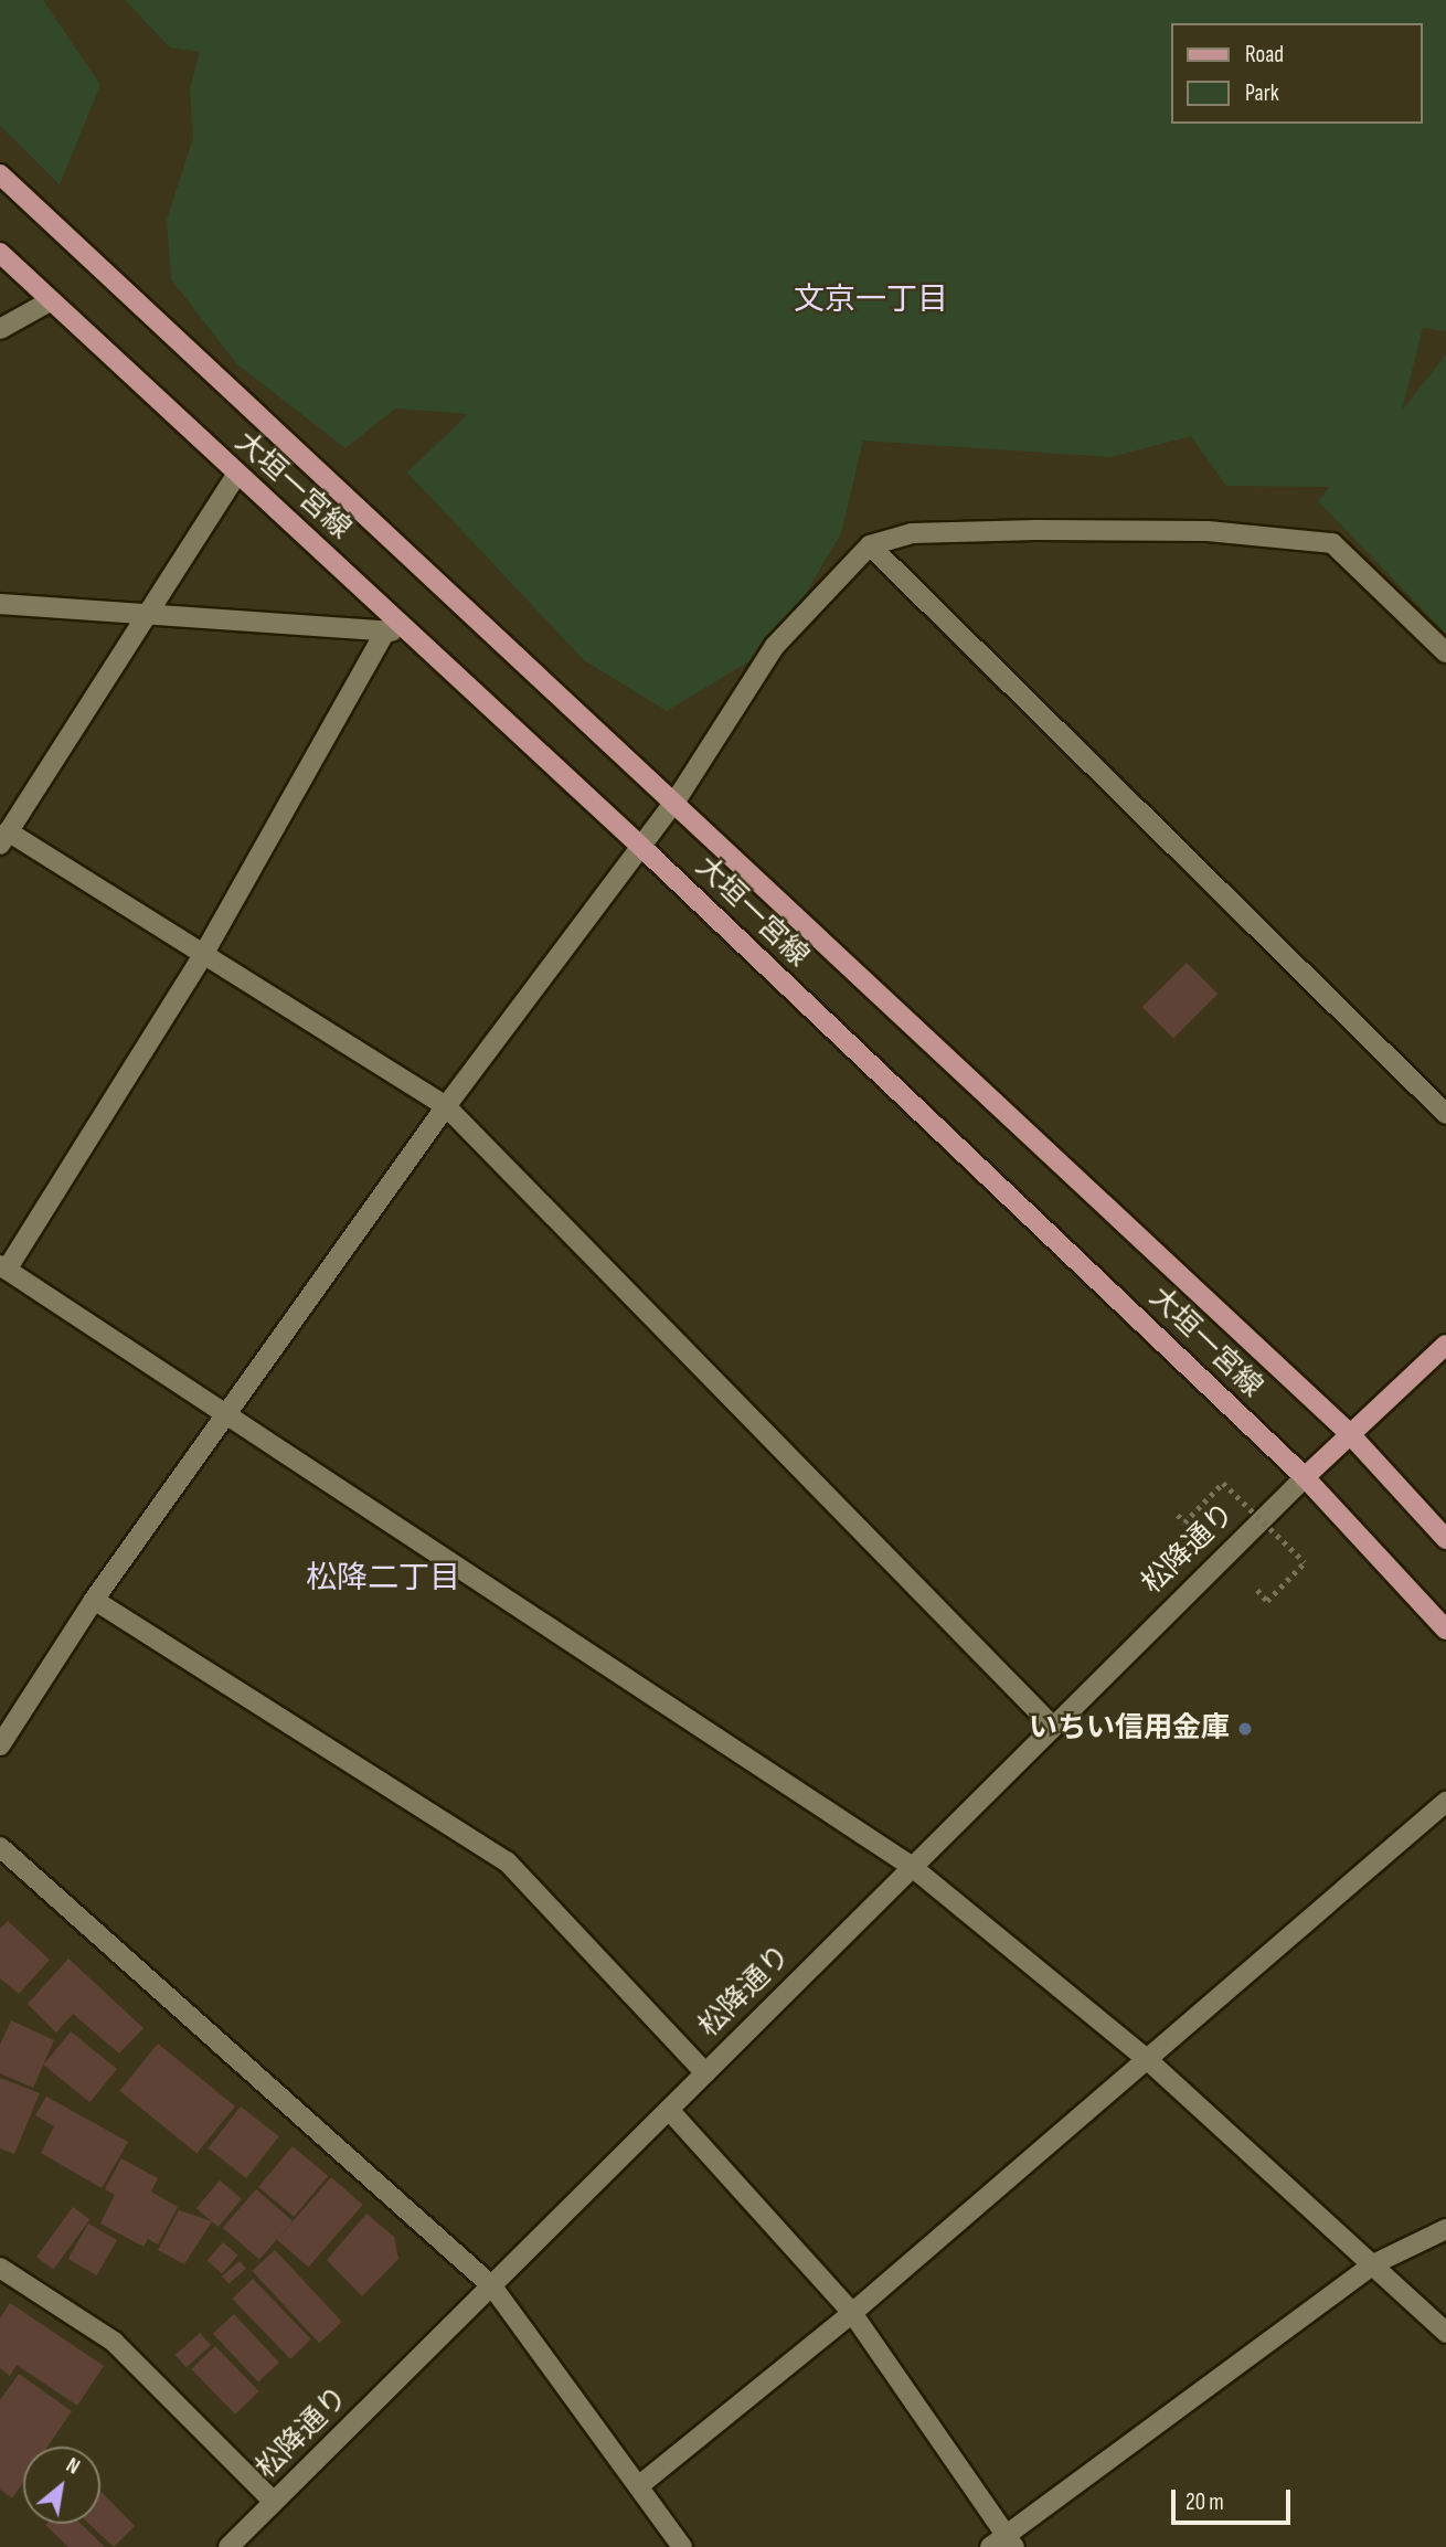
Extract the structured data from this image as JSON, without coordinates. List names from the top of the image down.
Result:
{
  "streets": {
    "main road": ["大垣一宮線"],
    "street": ["松降通り"]
  },
  "crossings": [
    ["大垣一宮線", "松降通り"]
  ],
  "districts": ["文京一丁目", "松降二丁目"],
  "places": ["いちい信用金庫"],
  "legend": ["Road", "Park"],
  "scale_bar": "20 m",
  "north": "top right"
}
